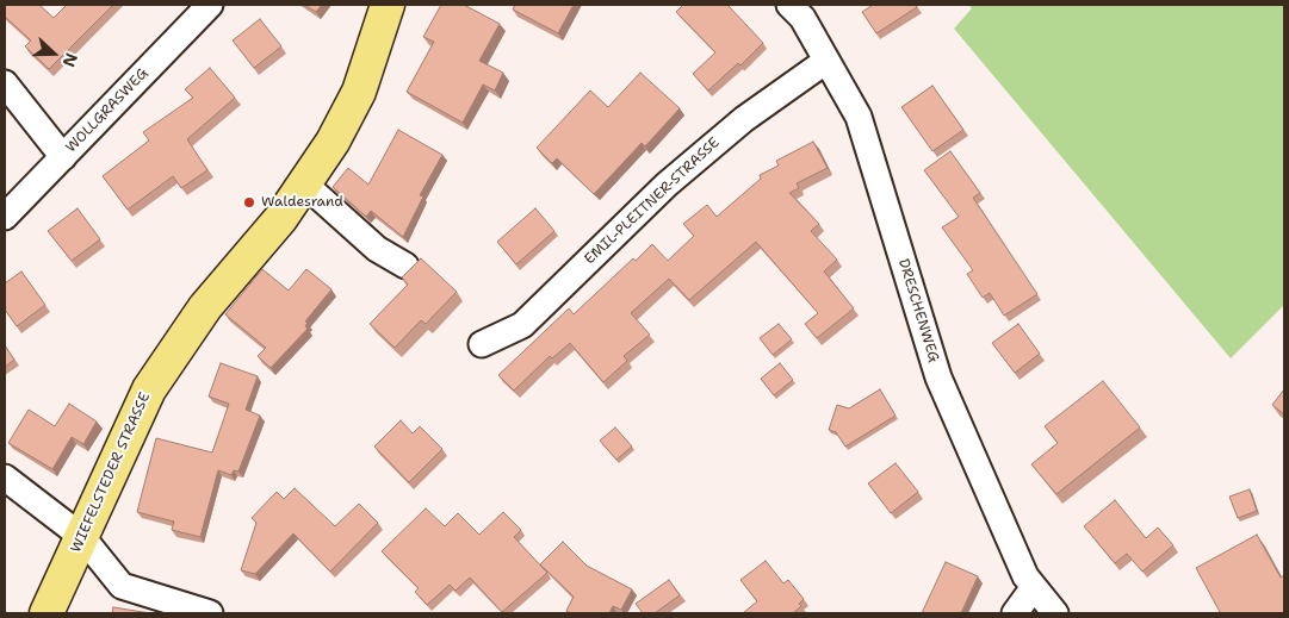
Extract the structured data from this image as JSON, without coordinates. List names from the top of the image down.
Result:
{
  "streets": {
    "main road": ["WIEFELSTEDER STRASSE"],
    "street": ["WOLLGRASWEG", "EMIL-PLEITNER-STRASSE", "DRESCHENWEG"]
  },
  "crossings": [
    ["EMIL-PLEITNER-STRASSE", "DRESCHENWEG"]
  ],
  "places": ["Waldesrand"],
  "north": "right"
}
